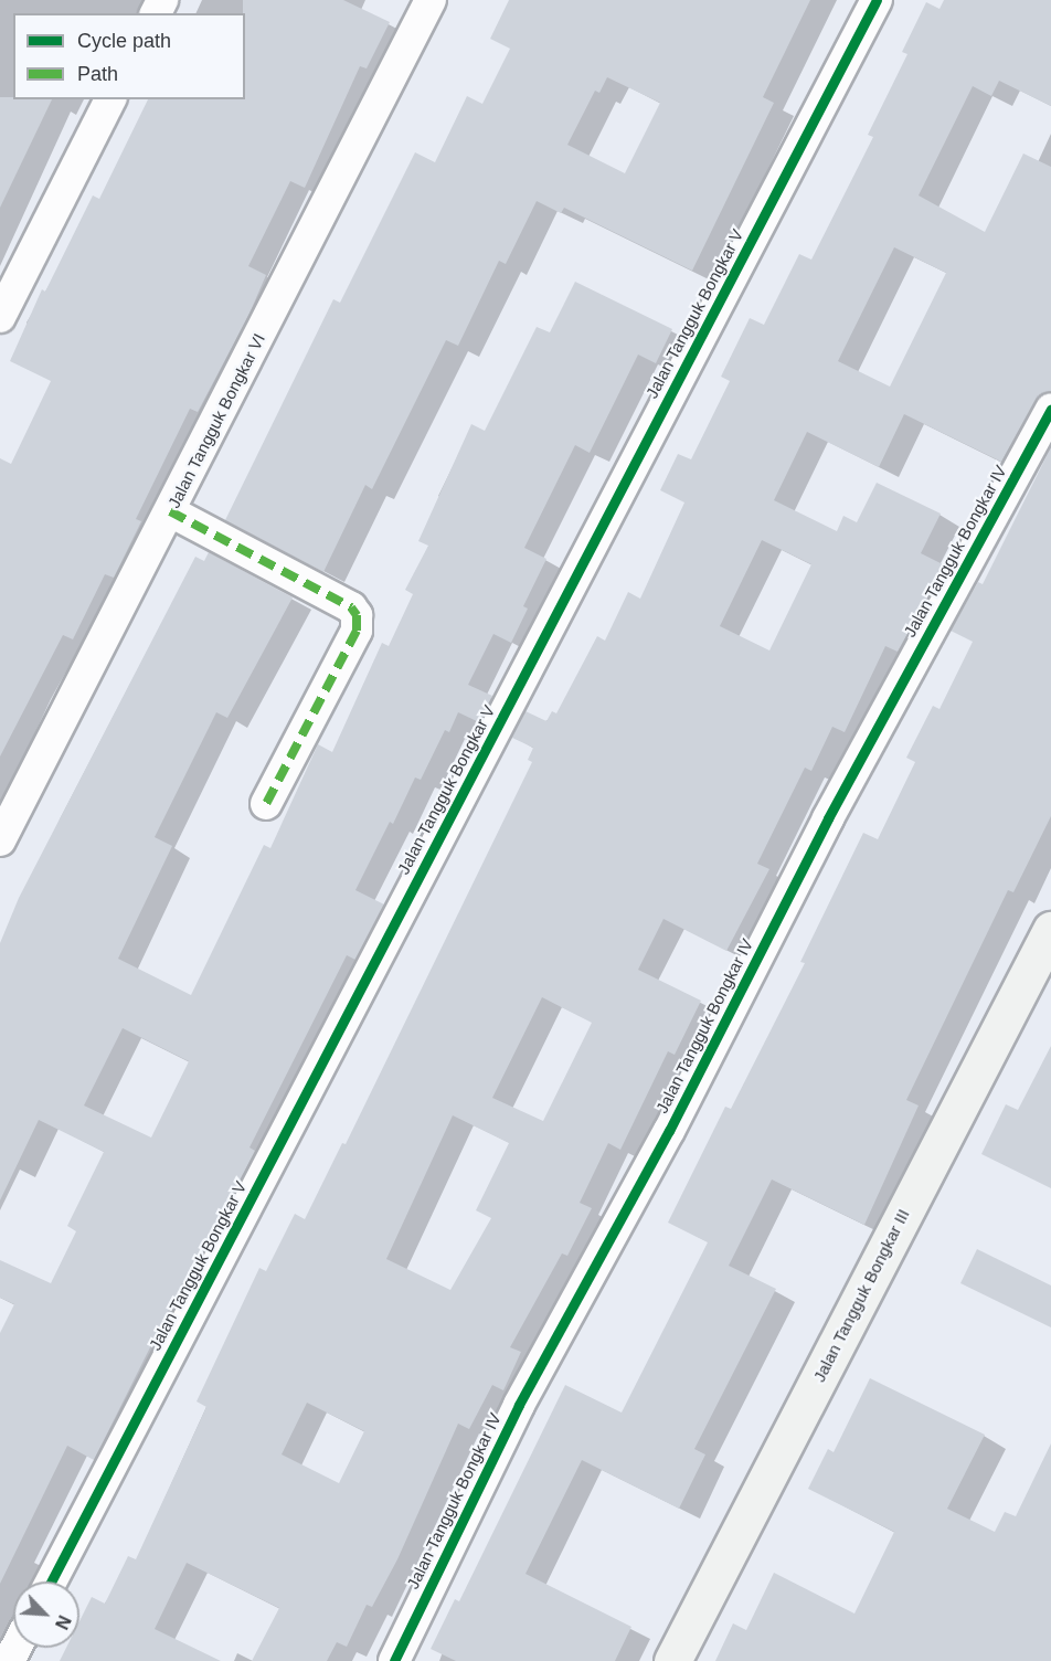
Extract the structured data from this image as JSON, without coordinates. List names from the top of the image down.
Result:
{
  "streets": {
    "street": [
      "Jalan Tangguk Bongkar V",
      "Jalan Tangguk Bongkar VI",
      "Jalan Tangguk Bongkar IV",
      "Jalan Tangguk Bongkar III"
    ]
  },
  "legend": ["Cycle path", "Path"],
  "north": "bottom right"
}
